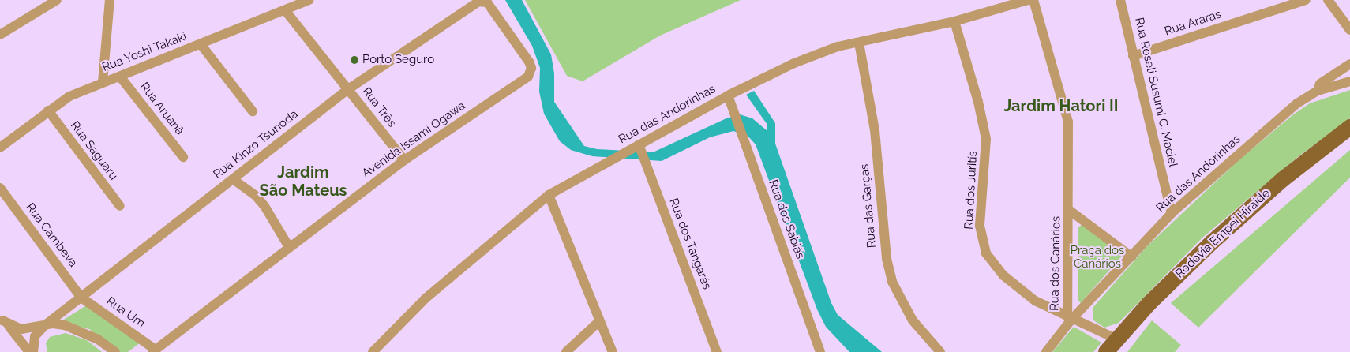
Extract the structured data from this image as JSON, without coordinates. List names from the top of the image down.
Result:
{
  "streets": {
    "main road": ["Rodovia Empei Hiraide"],
    "street": [
      "Rua Araras",
      "Rua Yoshi Takaki",
      "Rua Roseli Susumi C. Maciel",
      "Rua Três",
      "Rua Aruanã",
      "Rua das Andorinhas",
      "Avenida Issami Ogawa",
      "Rua Kinzo Tsunoda",
      "Rua Saguaru",
      "Rua dos Juritís",
      "Rua das Garças",
      "Rua dos Sabiás",
      "Rua Cambeva",
      "Rua dos Tangarás",
      "Rua dos Canários",
      "Rua Um"
    ]
  },
  "crossings": [
    ["Rua Araras", "Rua Roseli Susumi C. Maciel"],
    ["Rua Yoshi Takaki", "Rua Três"],
    ["Rua Yoshi Takaki", "Rua Aruanã"],
    ["Rua Yoshi Takaki", "Rua Saguaru"],
    ["Rua Roseli Susumi C. Maciel", "Rua das Andorinhas"],
    ["Rua Três", "Avenida Issami Ogawa"],
    ["Rua Três", "Rua Kinzo Tsunoda"],
    ["Rua das Andorinhas", "Rua dos Juritís"],
    ["Rua das Andorinhas", "Rua das Garças"],
    ["Rua das Andorinhas", "Rua dos Sabiás"],
    ["Rua das Andorinhas", "Rua dos Tangarás"],
    ["Rua das Andorinhas", "Rua dos Canários"],
    ["Avenida Issami Ogawa", "Rua Kinzo Tsunoda"],
    ["Avenida Issami Ogawa", "Rua Um"],
    ["Rua Kinzo Tsunoda", "Rua Cambeva"],
    ["Rua Kinzo Tsunoda", "Rua Um"],
    ["Rua dos Juritís", "Rodovia Empei Hiraide"],
    ["Rua dos Juritís", "Rua dos Canários"],
    ["Rua Cambeva", "Rua Um"]
  ],
  "districts": ["Jardim Hatori II", "Jardim São Mateus"],
  "parks": ["Praça dos Canários"],
  "places": ["Porto Seguro"]
}
